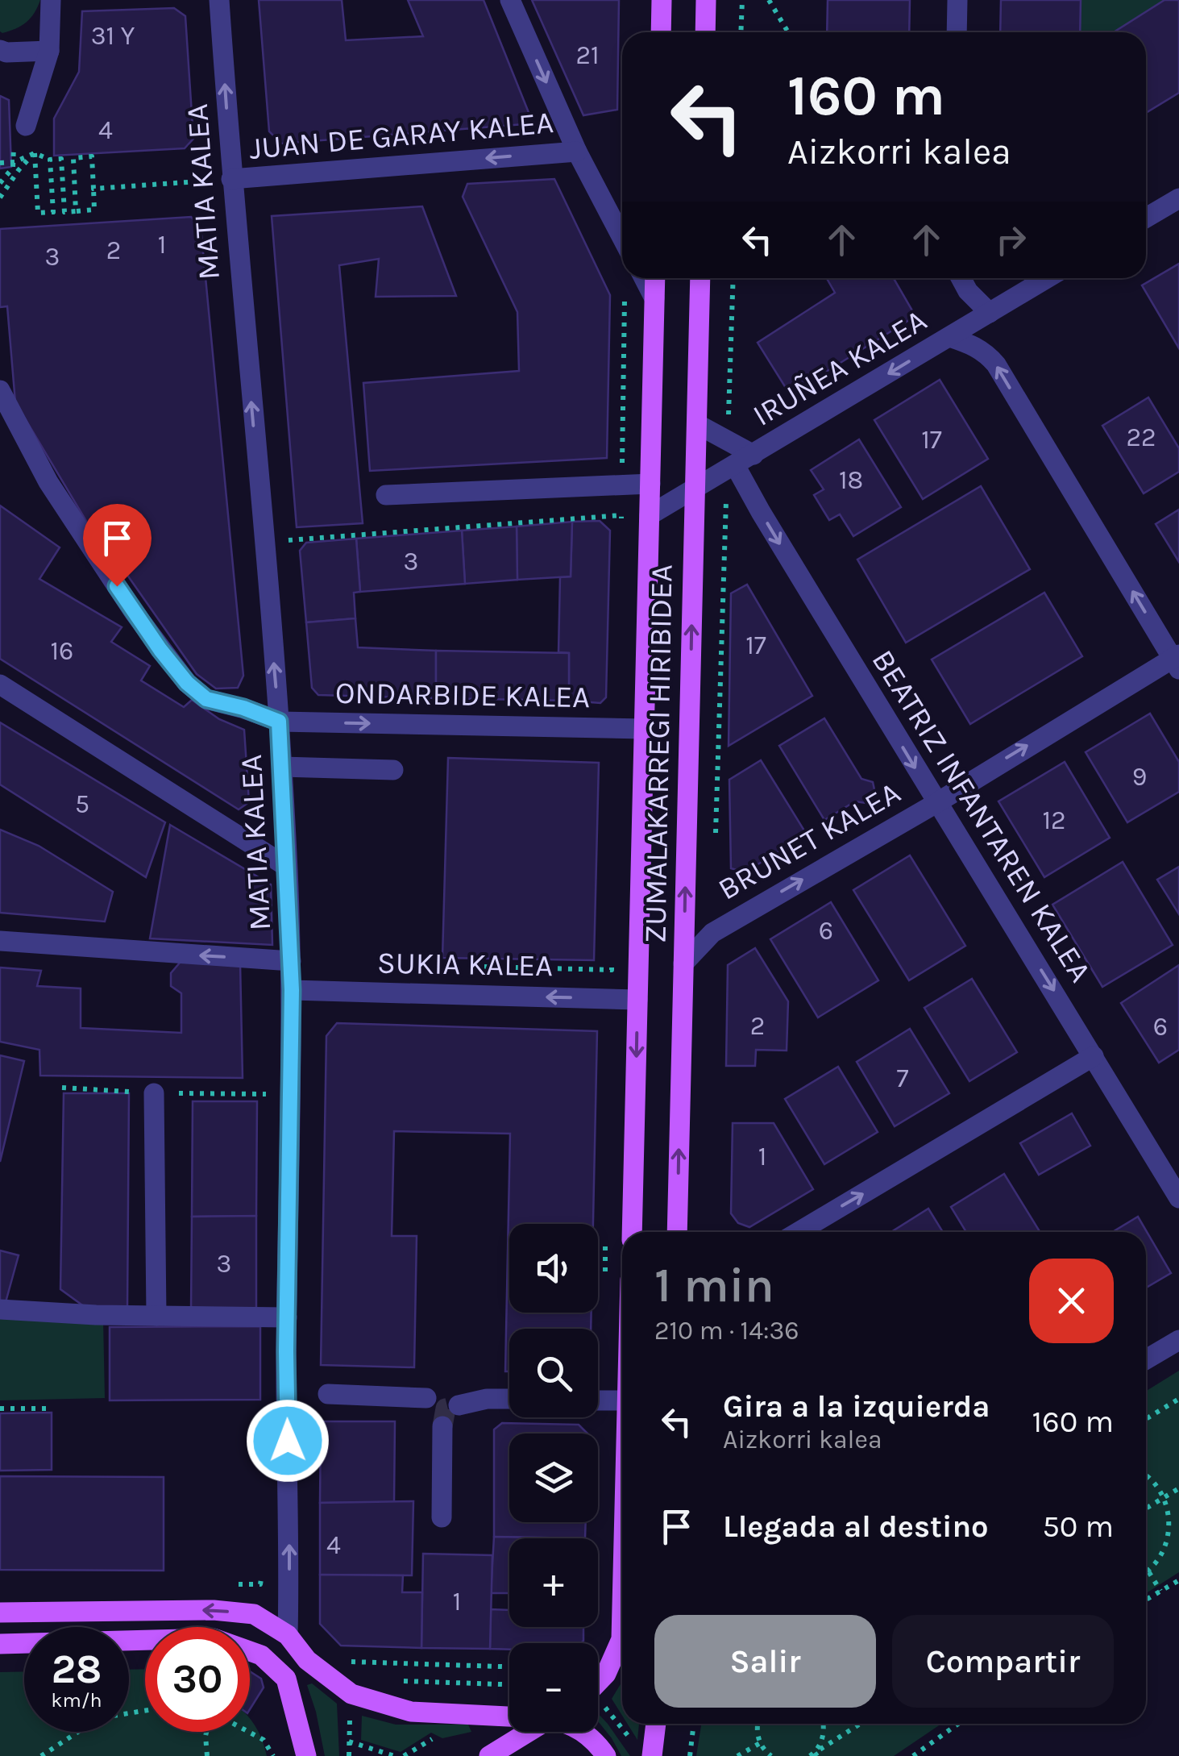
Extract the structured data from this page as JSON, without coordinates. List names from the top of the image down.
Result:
{
  "streets": {
    "main road": ["ZUMALAKARREGI HIRIBIDEA"],
    "street": [
      "JUAN DE GARAY KALEA",
      "MATIA KALEA",
      "IRUÑEA KALEA",
      "ONDARBIDE KALEA",
      "BEATRIZ INFANTAREN KALEA",
      "BRUNET KALEA",
      "SUKIA KALEA"
    ]
  },
  "crossings": [
    ["JUAN DE GARAY KALEA", "MATIA KALEA"],
    ["MATIA KALEA", "ONDARBIDE KALEA"],
    ["MATIA KALEA", "SUKIA KALEA"],
    ["IRUÑEA KALEA", "ZUMALAKARREGI HIRIBIDEA"],
    ["IRUÑEA KALEA", "BEATRIZ INFANTAREN KALEA"],
    ["ONDARBIDE KALEA", "ZUMALAKARREGI HIRIBIDEA"],
    ["ZUMALAKARREGI HIRIBIDEA", "BRUNET KALEA"],
    ["ZUMALAKARREGI HIRIBIDEA", "SUKIA KALEA"],
    ["BEATRIZ INFANTAREN KALEA", "BRUNET KALEA"]
  ],
  "one_way": [
    "JUAN DE GARAY KALEA",
    "MATIA KALEA",
    "IRUÑEA KALEA",
    "BEATRIZ INFANTAREN KALEA",
    "BRUNET KALEA",
    "SUKIA KALEA"
  ],
  "house_numbers": [
    "31 Y",
    "21",
    "4",
    "1",
    "2",
    "3",
    "22",
    "17",
    "18",
    "3",
    "17",
    "16",
    "9",
    "5",
    "12",
    "6",
    "2",
    "6",
    "7",
    "1",
    "3",
    "4",
    "1"
  ],
  "page": {
    "turn": ["160 m", "Aizkorri kalea"],
    "map_buttons": ["+", "−"],
    "heading": ["1 min", "210 m · 14:36"],
    "list": [
      {
        "name": "Gira a la izquierda",
        "note": "Aizkorri kalea",
        "value": "160 m"
      },
      {
        "name": "Llegada al destino",
        "value": "50 m"
      }
    ],
    "buttons": ["Salir", "Compartir"],
    "speed": "28 km/h",
    "limit": "30"
  }
}
